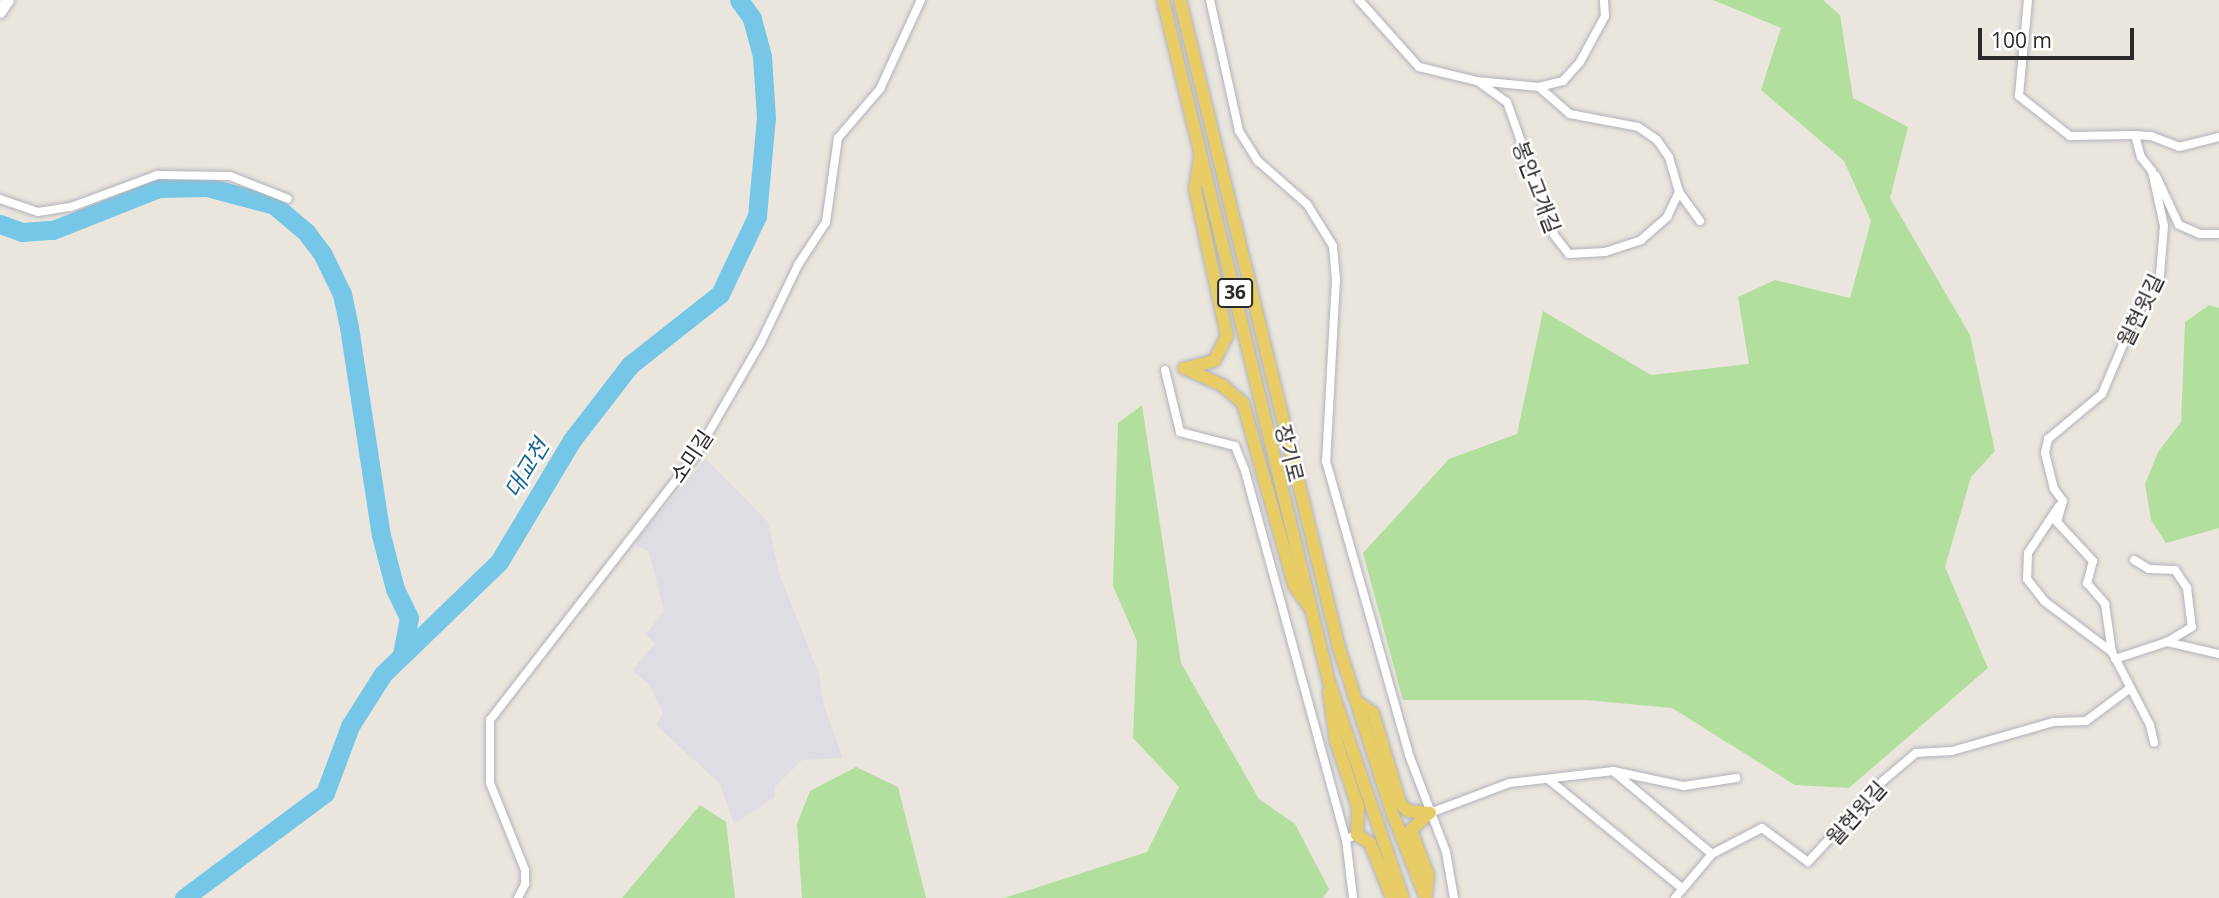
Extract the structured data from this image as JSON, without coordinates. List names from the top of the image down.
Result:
{
  "streets": {
    "main road": ["36", "장기로"],
    "street": ["봉안고개길", "월현윗길", "소미길"]
  },
  "water": ["대교천"],
  "scale_bar": "100 m"
}
